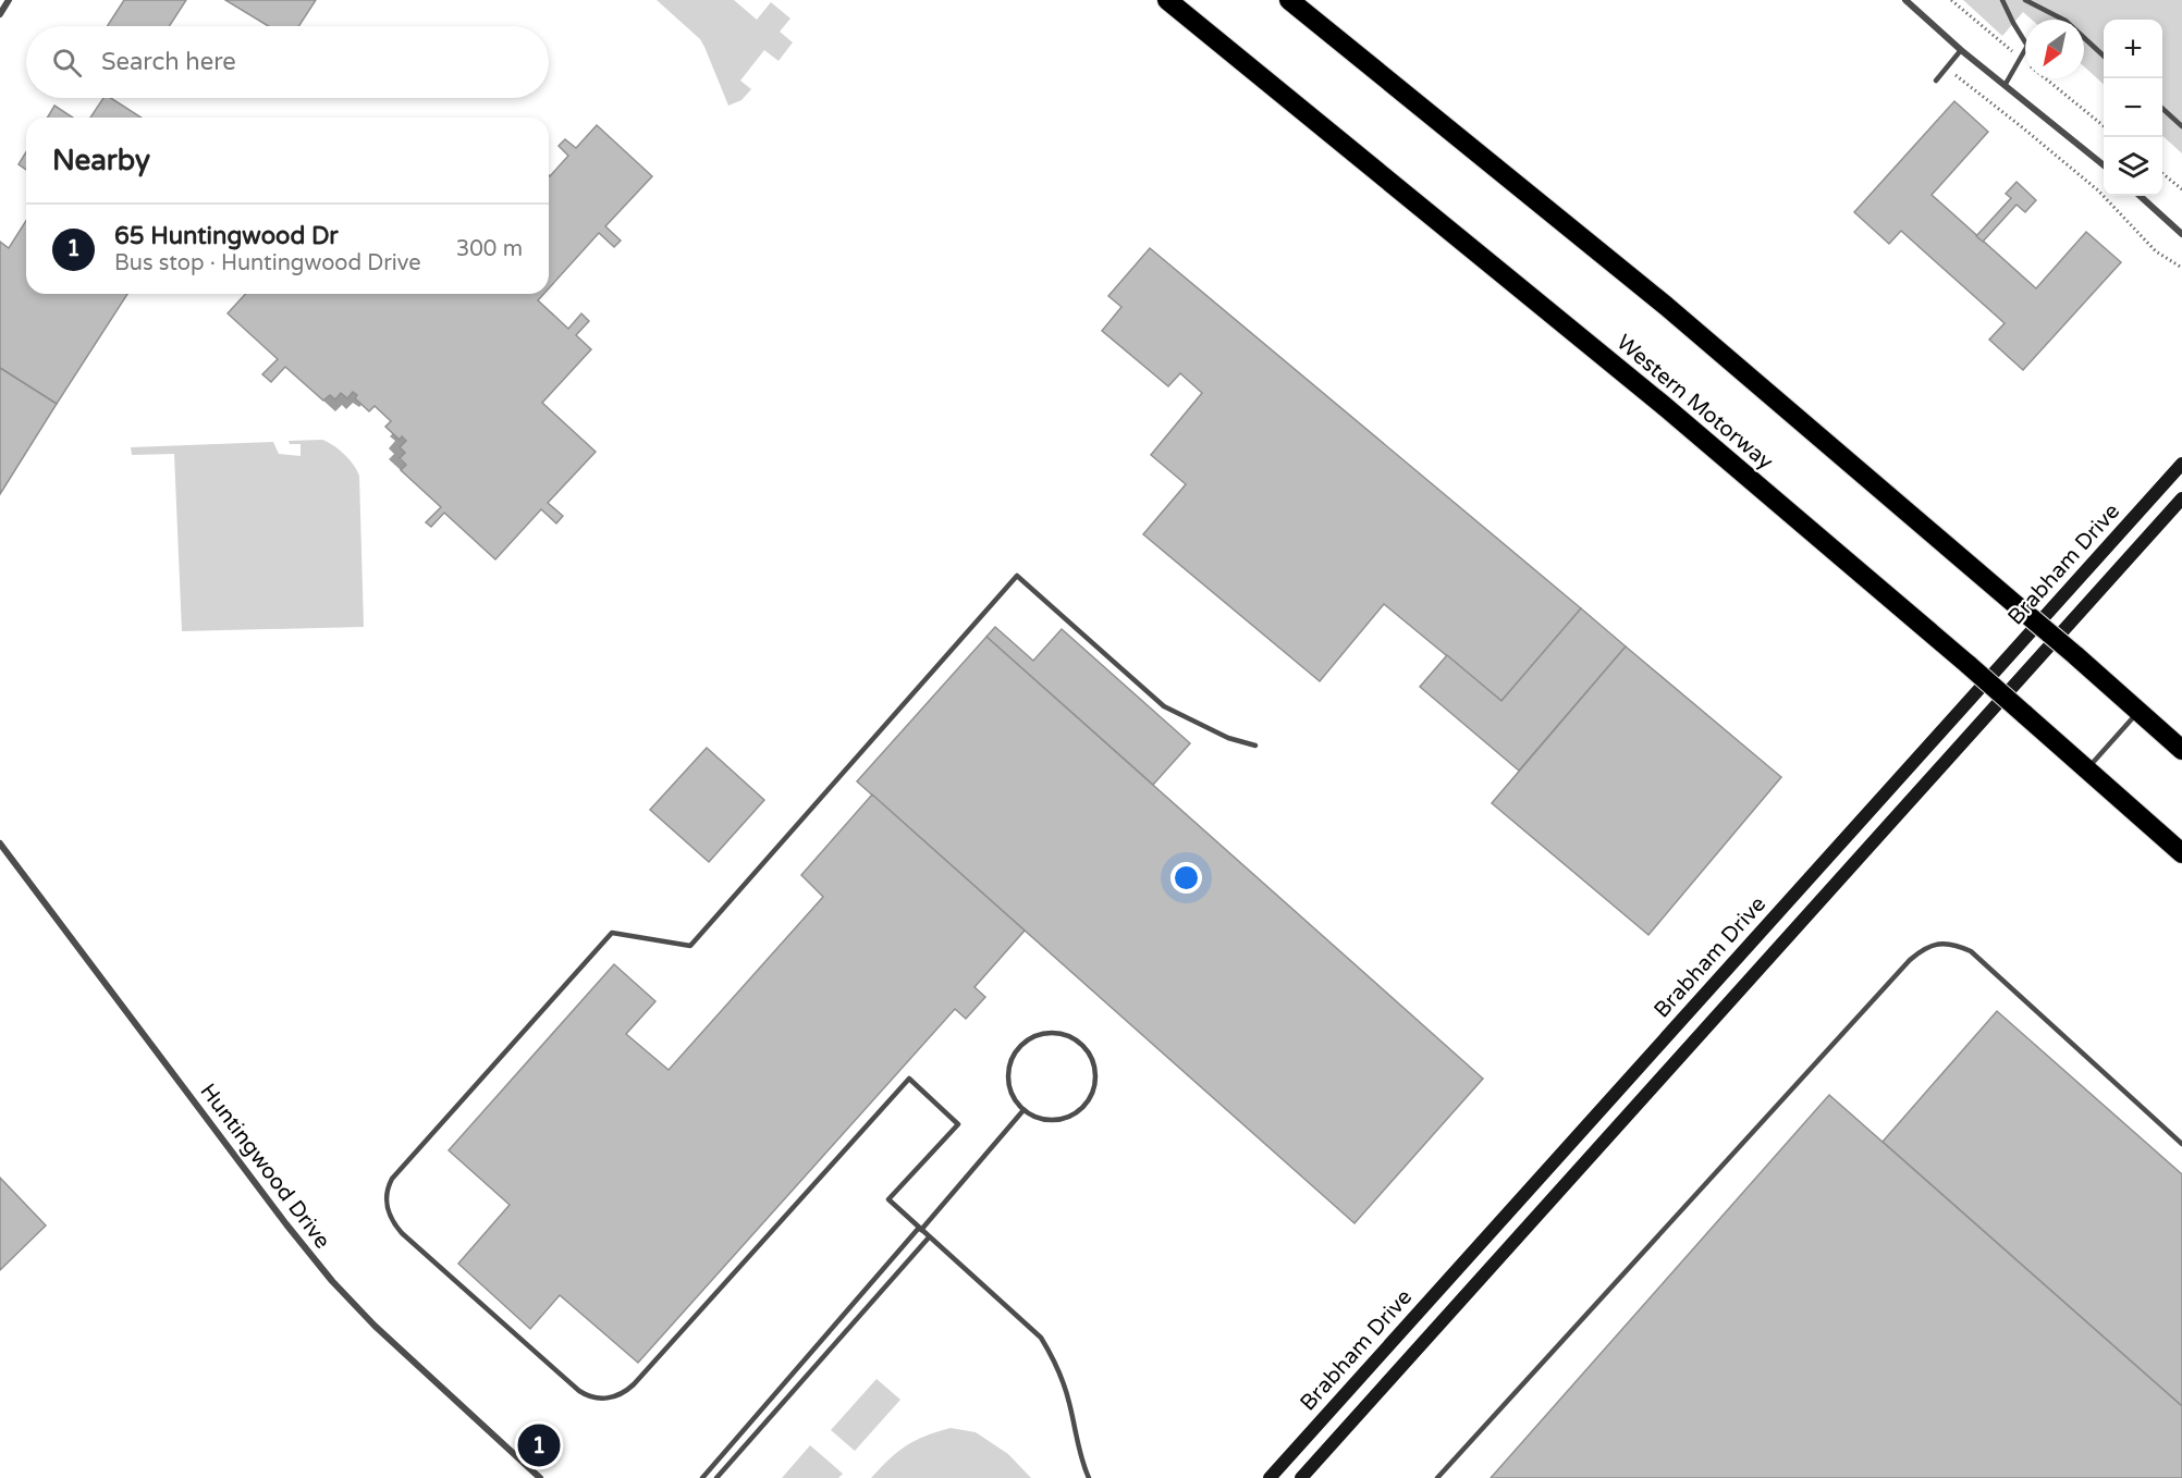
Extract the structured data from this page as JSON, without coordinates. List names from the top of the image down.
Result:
{
  "streets": {
    "highway": ["Western Motorway"],
    "main road": ["Brabham Drive"],
    "street": ["Huntingwood Drive"]
  },
  "north": "bottom left",
  "page": {
    "map_buttons": ["+", "−"],
    "search": "Search here",
    "heading": "Nearby",
    "list": [
      {
        "mark": "1",
        "name": "65 Huntingwood Dr",
        "note": "Bus stop · Huntingwood Drive",
        "value": "300 m"
      }
    ],
    "pins": "1"
  }
}
